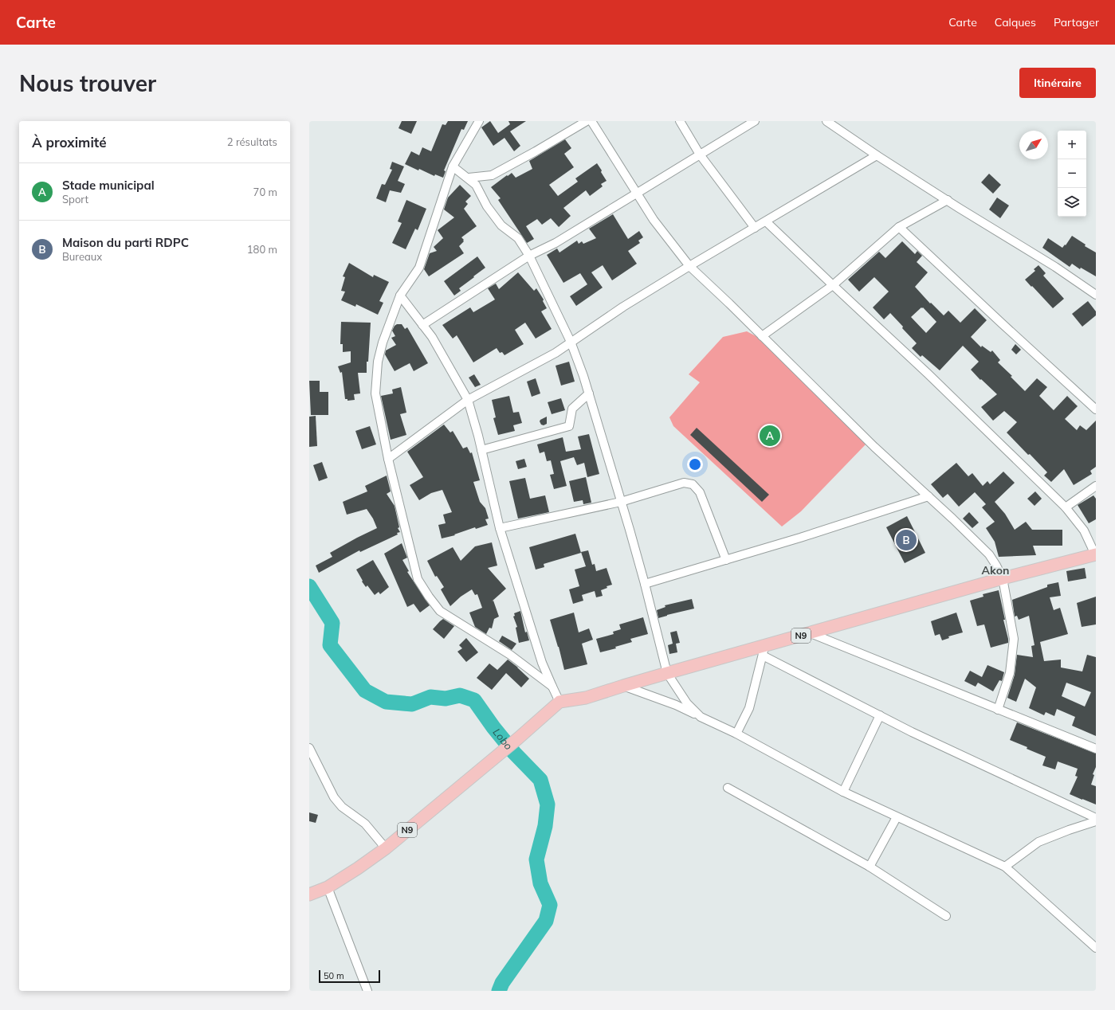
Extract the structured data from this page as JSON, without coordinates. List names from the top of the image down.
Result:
{
  "streets": {
    "highway": ["N9"]
  },
  "districts": ["Akon"],
  "water": ["Lobo"],
  "scale_bar": "50 m",
  "north": "top right",
  "page": {
    "header": "Carte",
    "nav": ["Carte", "Calques", "Partager"],
    "buttons": "Itinéraire",
    "title": "Nous trouver",
    "heading": ["À proximité", "2 résultats"],
    "map_buttons": ["+", "−"],
    "list": [
      {
        "mark": "A",
        "name": "Stade municipal",
        "note": "Sport",
        "value": "70 m"
      },
      {
        "mark": "B",
        "name": "Maison du parti RDPC",
        "note": "Bureaux",
        "value": "180 m"
      }
    ],
    "pins": ["A", "B"],
    "scale": "50 m"
  }
}
